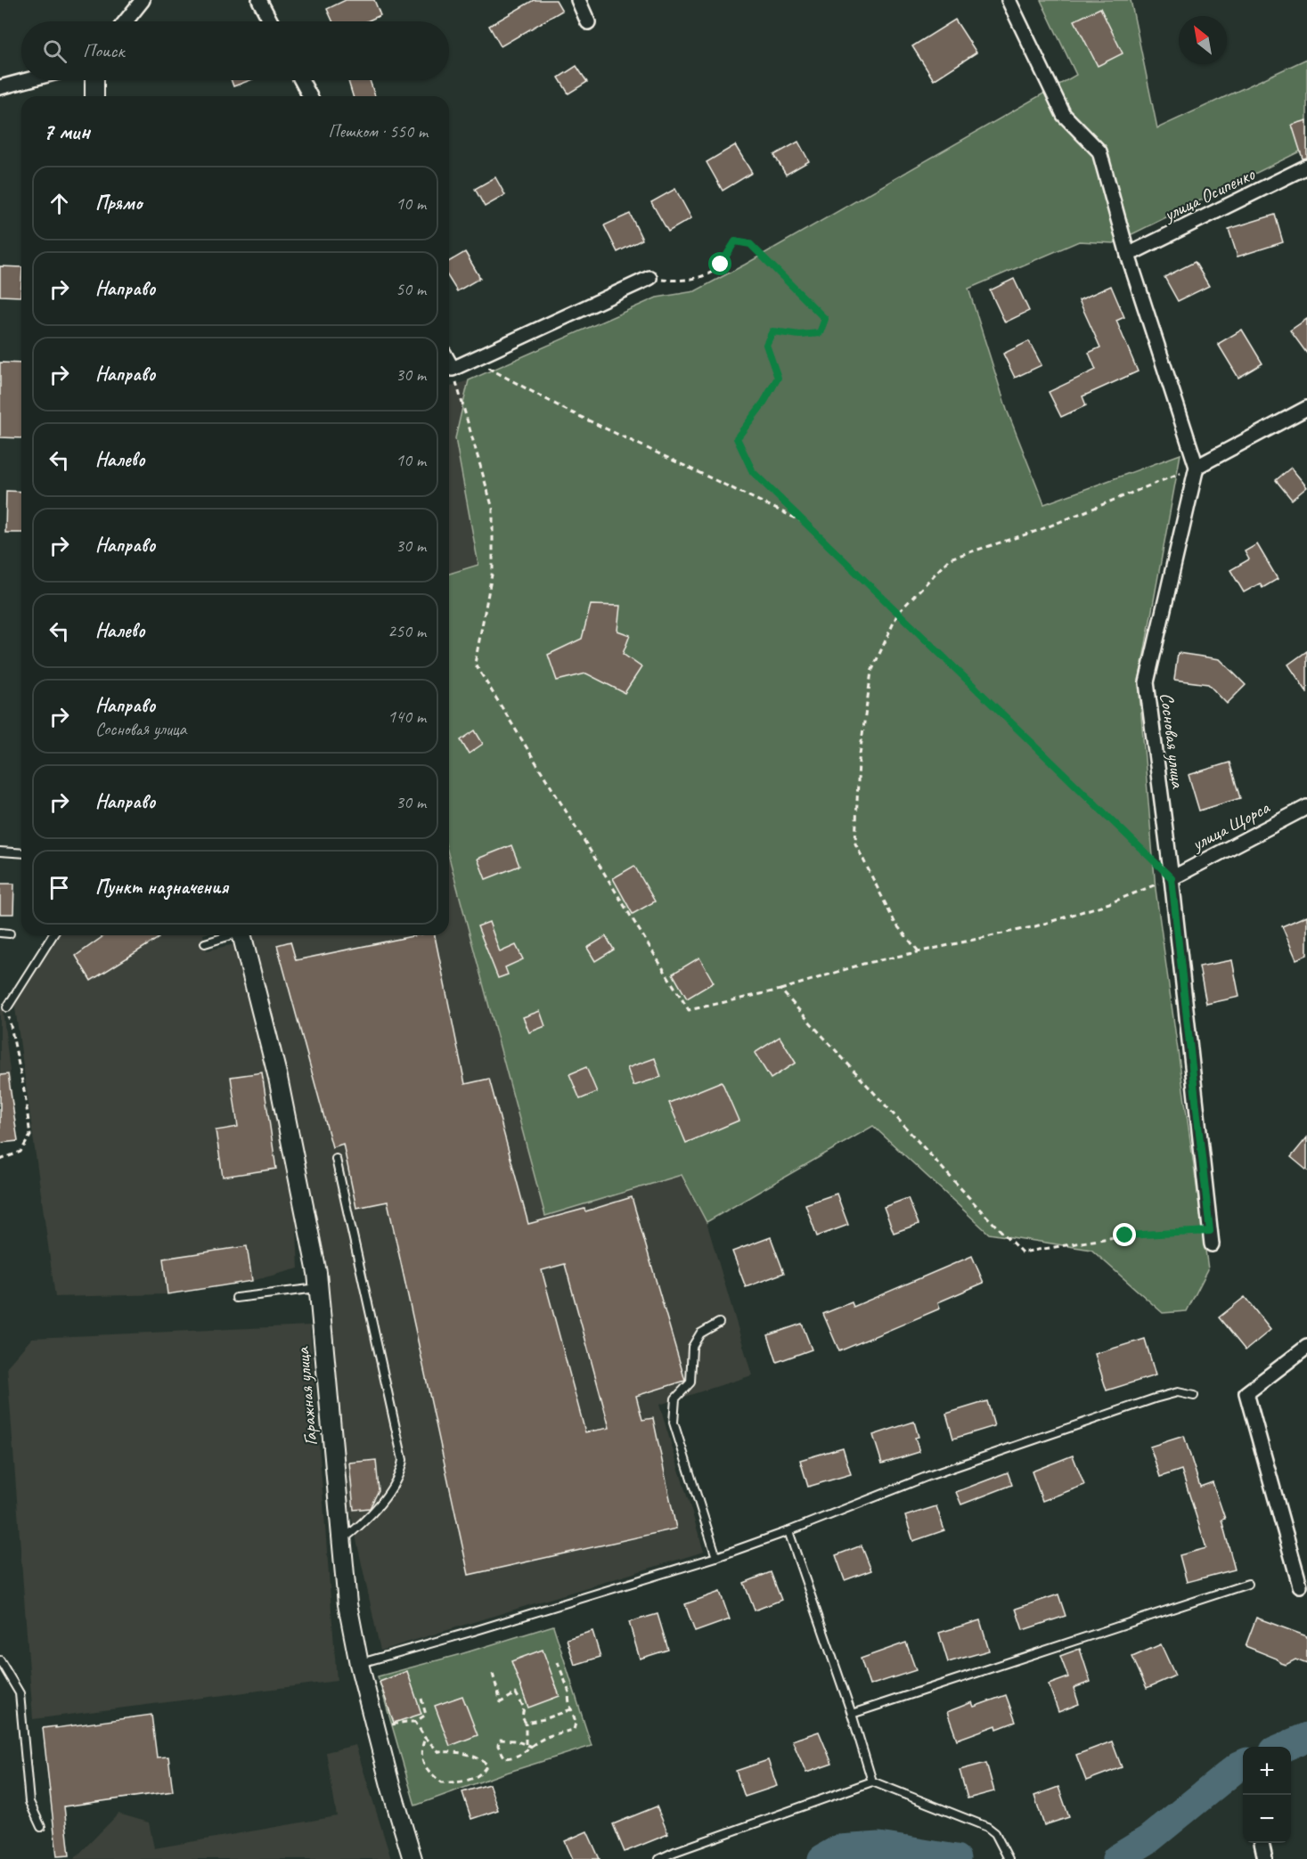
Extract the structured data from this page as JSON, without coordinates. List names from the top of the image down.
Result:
{
  "streets": {
    "street": [
      "улица Осипенко",
      "Сосновая улица",
      "улица Щорса",
      "Гаражная улица"
    ]
  },
  "crossings": [
    ["Сосновая улица", "улица Щорса"]
  ],
  "north": "top left",
  "page": {
    "search": "Поиск",
    "heading": ["7 мин", "Пешком · 550 m"],
    "list": [
      ["Прямо", "10 m"],
      ["Направо", "50 m"],
      ["Направо", "30 m"],
      ["Налево", "10 m"],
      ["Направо", "30 m"],
      ["Налево", "250 m"],
      ["Направо", "Сосновая улица", "140 m"],
      ["Направо", "30 m"],
      "Пункт назначения"
    ],
    "map_buttons": ["+", "−"]
  }
}
